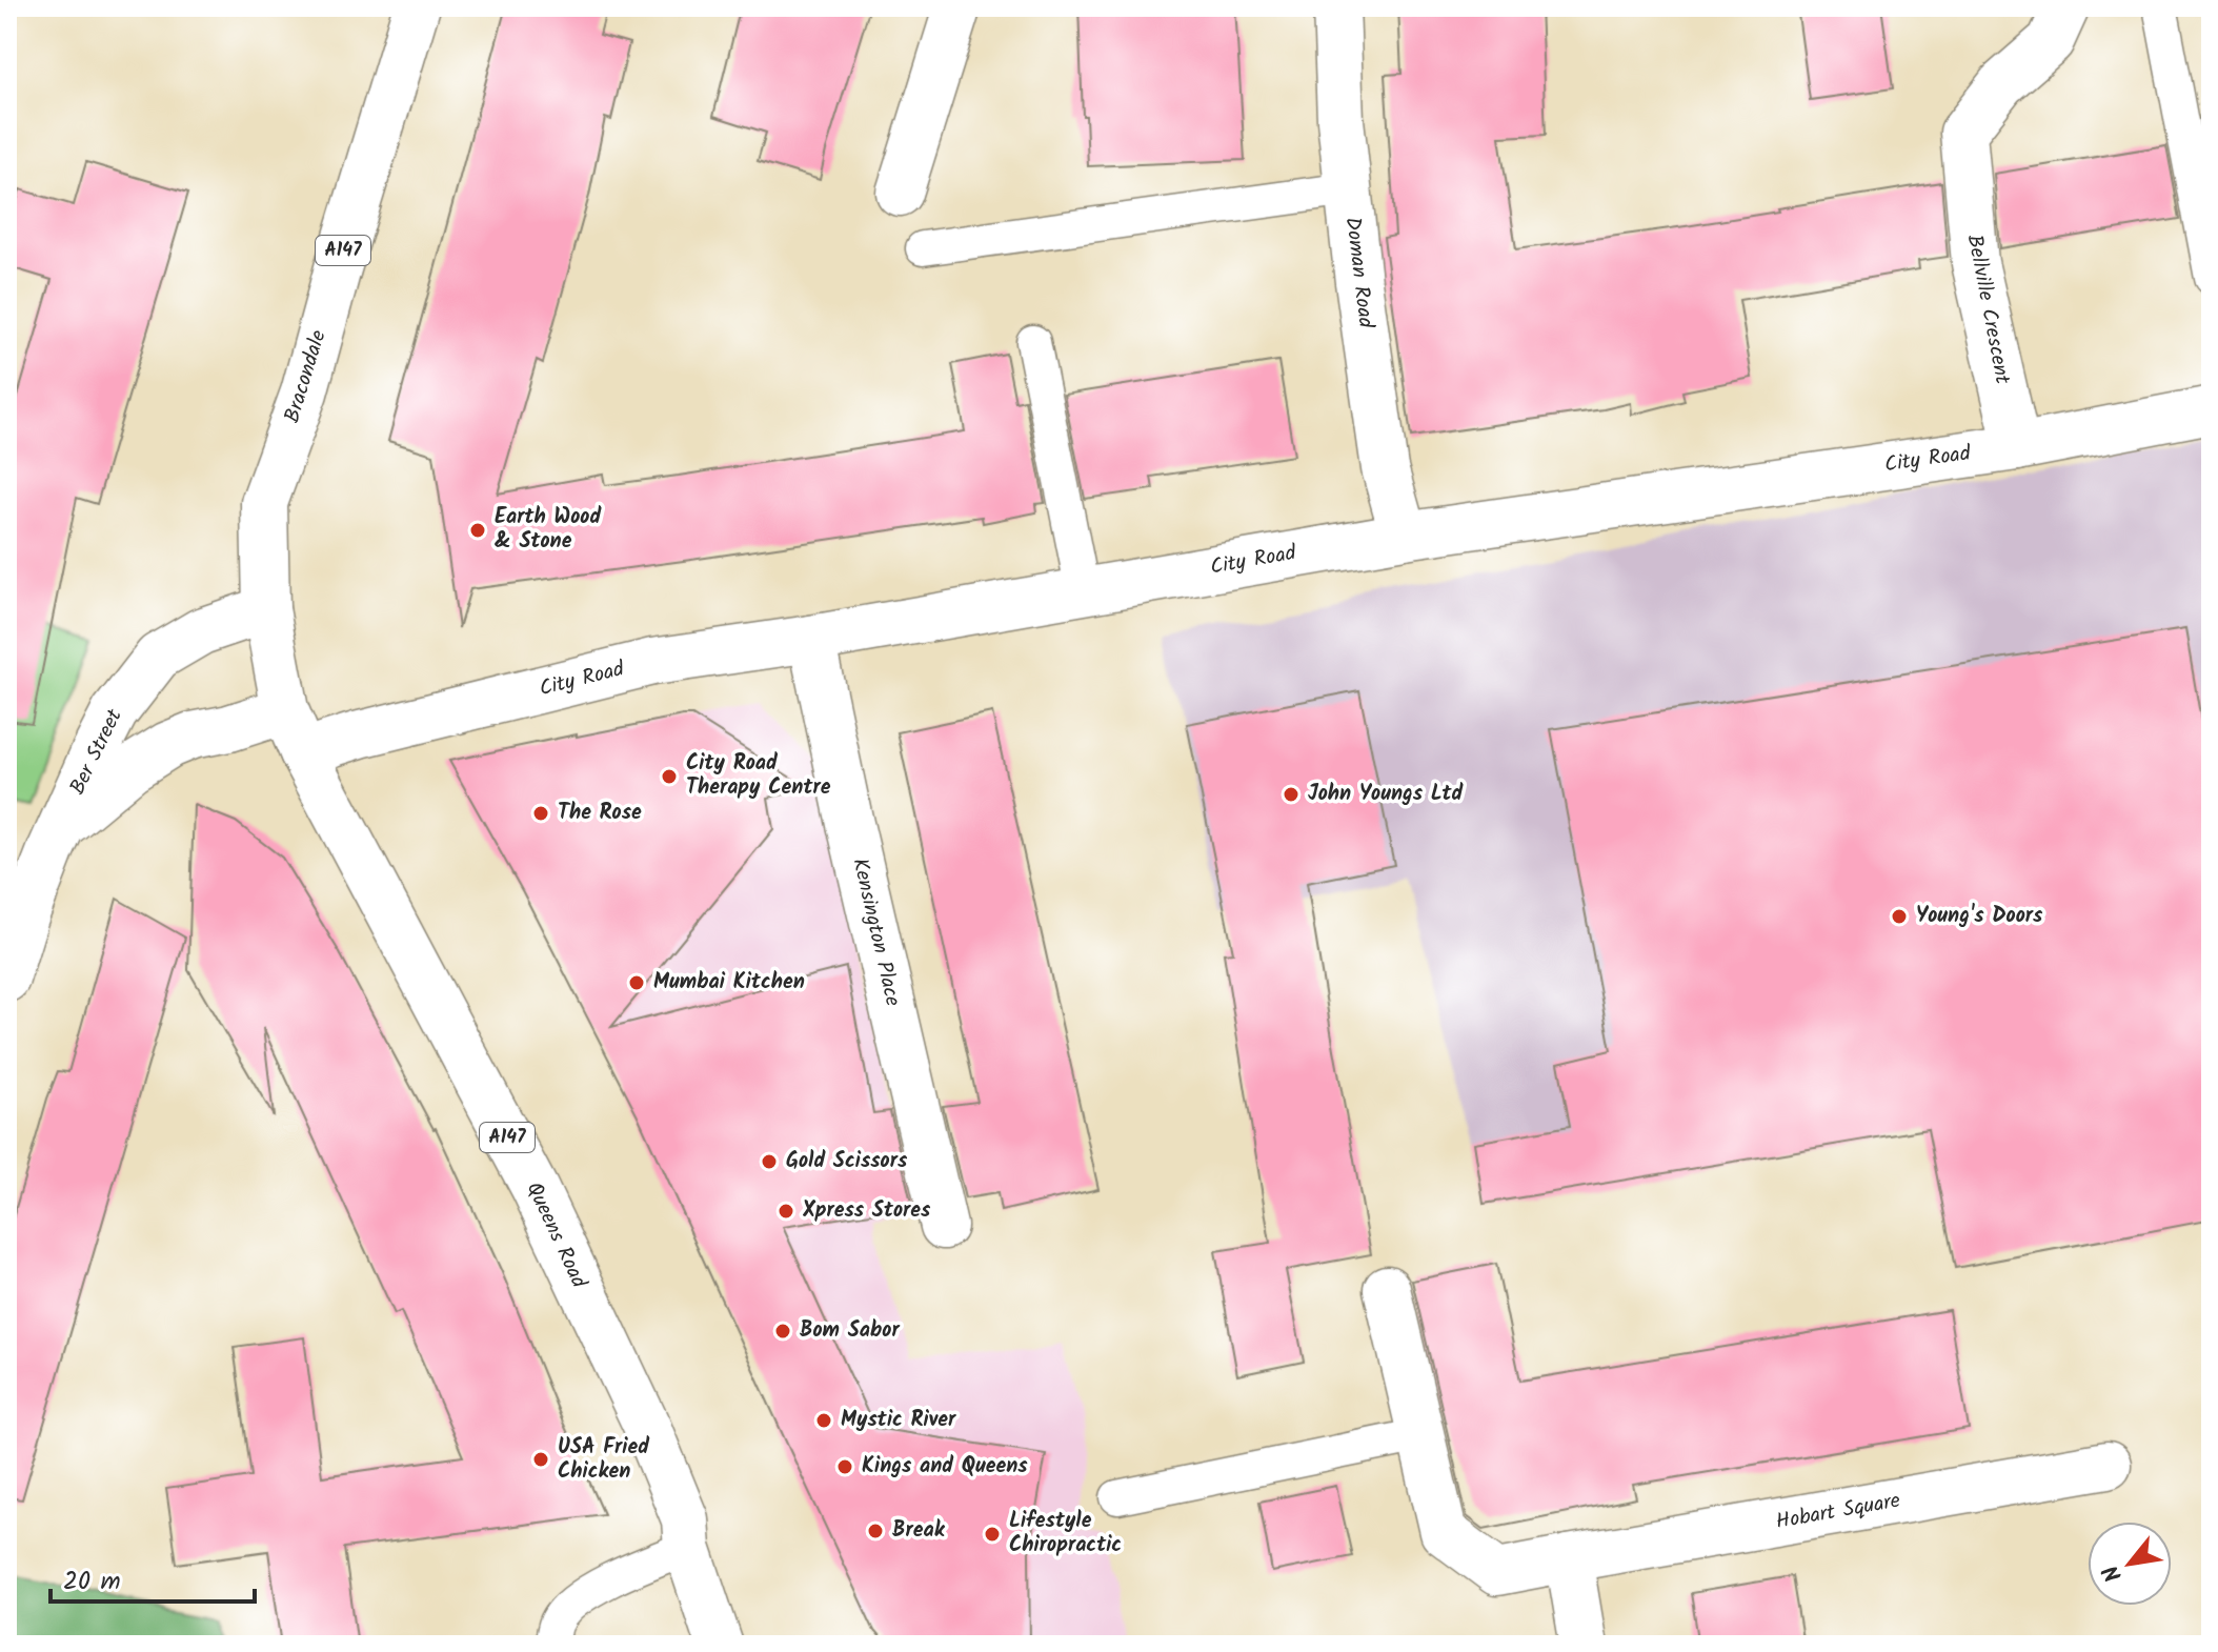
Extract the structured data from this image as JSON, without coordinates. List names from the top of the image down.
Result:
{
  "streets": {
    "street": [
      "A147",
      "Doman Road",
      "Bellville Crescent",
      "Bracondale",
      "City Road",
      "Ber Street",
      "Kensington Place",
      "Queens Road",
      "Hobart Square"
    ]
  },
  "crossings": [
    ["Doman Road", "City Road"],
    ["Bellville Crescent", "City Road"],
    ["Bracondale", "City Road"],
    ["Bracondale", "Ber Street"],
    ["Bracondale", "Queens Road"],
    ["City Road", "Kensington Place"],
    ["City Road", "Queens Road"]
  ],
  "places": [
    "Earth Wood & Stone",
    "City Road Therapy Centre",
    "John Youngs Ltd",
    "The Rose",
    "Young's Doors",
    "Mumbai Kitchen",
    "Gold Scissors",
    "Xpress Stores",
    "Bom Sabor",
    "Mystic River",
    "USA Fried Chicken",
    "Kings and Queens",
    "Break",
    "Lifestyle Chiropractic"
  ],
  "scale_bar": "20 m",
  "north": "bottom left"
}
